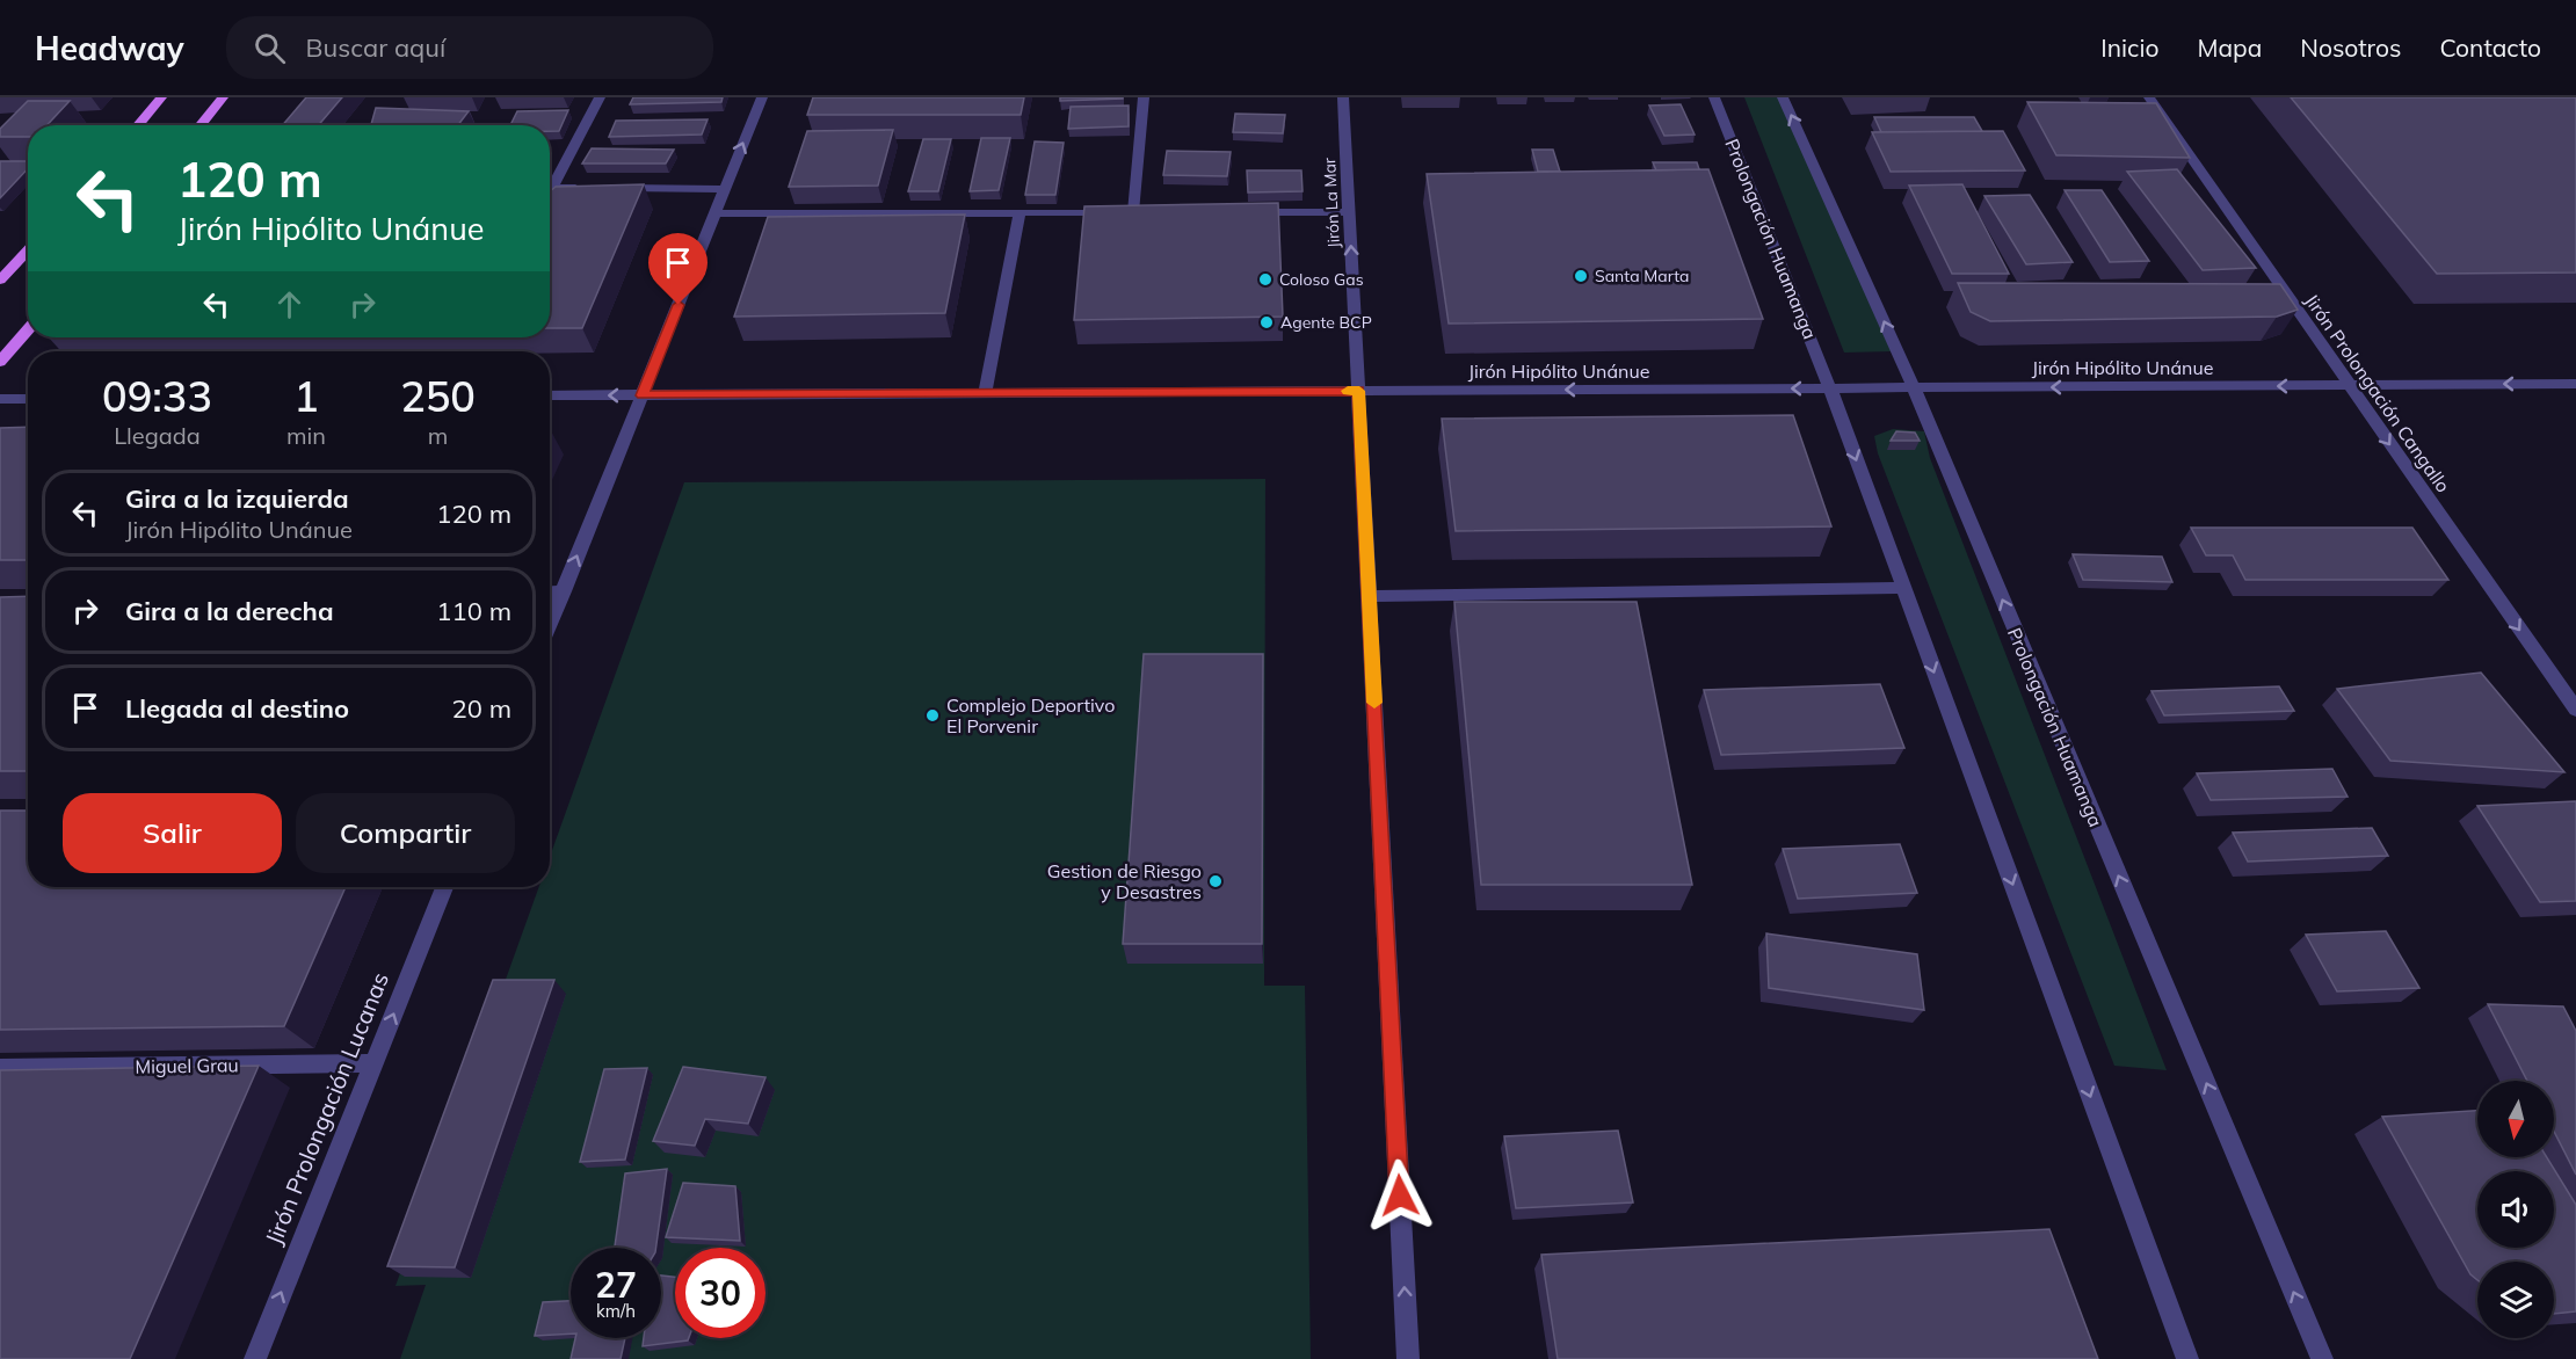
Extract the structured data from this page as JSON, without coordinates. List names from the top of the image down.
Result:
{
  "streets": {
    "street": [
      "Jirón La Mar",
      "Prolongación Huamanga",
      "Jirón Hipólito Unánue",
      "Jirón Prolongación Cangallo",
      "Miguel Grau",
      "Jirón Prolongación Lucanas"
    ]
  },
  "crossings": [
    ["Jirón La Mar", "Jirón Hipólito Unánue"],
    ["Prolongación Huamanga", "Jirón Hipólito Unánue"],
    ["Jirón Hipólito Unánue", "Jirón Prolongación Cangallo"],
    ["Miguel Grau", "Jirón Prolongación Lucanas"]
  ],
  "one_way": [
    "Jirón La Mar",
    "Jirón Hipólito Unánue",
    "Jirón Prolongación Cangallo",
    "Jirón Prolongación Lucanas"
  ],
  "places": [
    "Santa Marta",
    "Coloso Gas",
    "Agente BCP",
    "Complejo Deportivo El Porvenir",
    "Gestion de Riesgo y Desastres"
  ],
  "north": "bottom",
  "page": {
    "header": "Headway",
    "search": "Buscar aquí",
    "nav": [
      "Inicio",
      "Mapa",
      "Nosotros",
      "Contacto"
    ],
    "turn": ["120 m", "Jirón Hipólito Unánue"],
    "eta": [
      "09:33",
      "Llegada",
      "1",
      "min",
      "250",
      "m"
    ],
    "list": [
      {
        "name": "Gira a la izquierda",
        "note": "Jirón Hipólito Unánue",
        "value": "120 m"
      },
      {
        "name": "Gira a la derecha",
        "value": "110 m"
      },
      {
        "name": "Llegada al destino",
        "value": "20 m"
      }
    ],
    "buttons": ["Salir", "Compartir"],
    "speed": "27 km/h",
    "limit": "30"
  }
}
